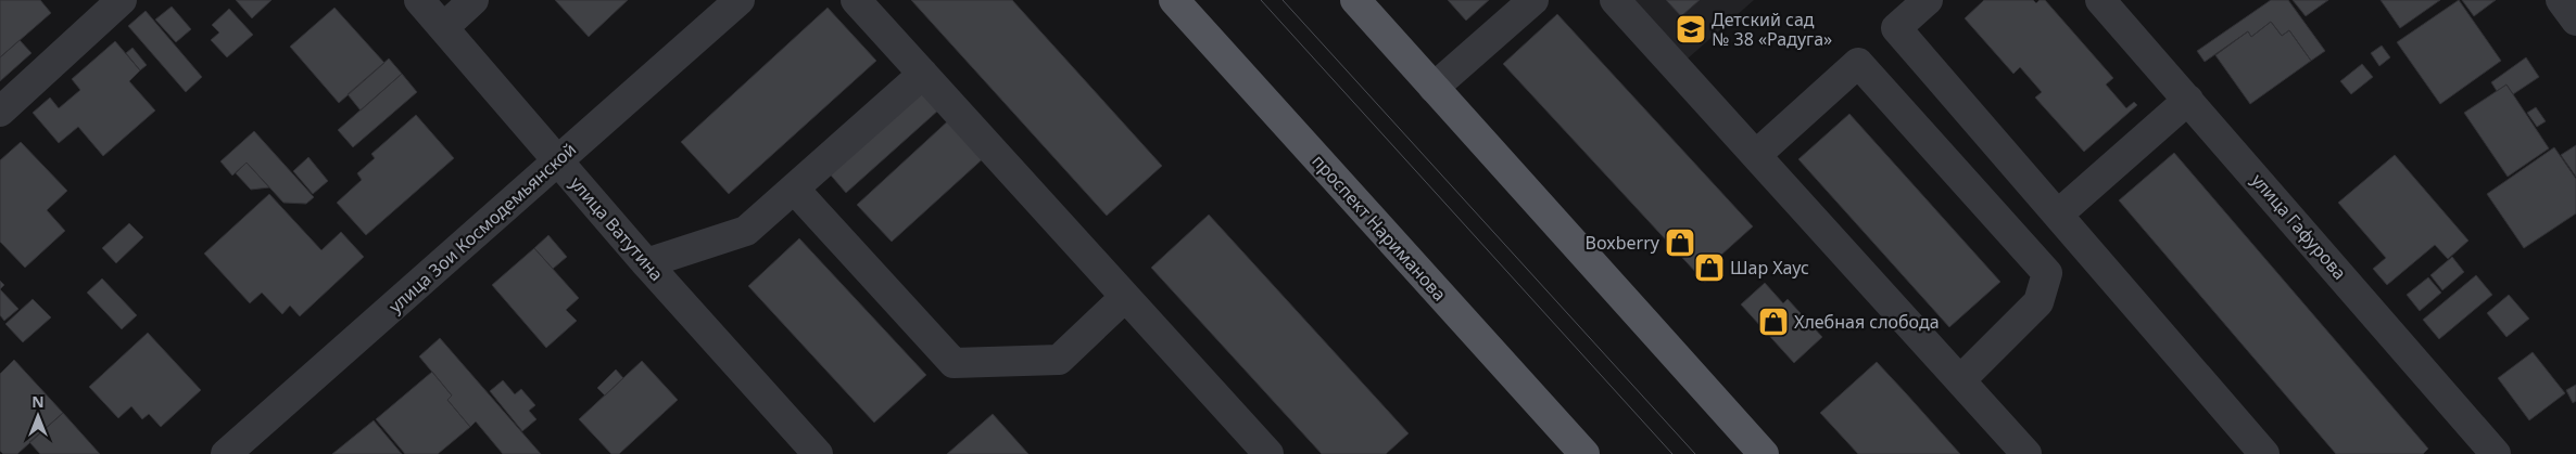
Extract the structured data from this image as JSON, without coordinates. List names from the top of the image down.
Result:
{
  "streets": {
    "main road": ["проспект Нариманова"],
    "street": ["улица Гафурова", "улица Зои Космодемьянской", "улица Ватутина"]
  },
  "crossings": [
    ["улица Зои Космодемьянской", "улица Ватутина"]
  ],
  "places": {
    "school or university": ["Детский сад № 38 «Радуга»"],
    "shop": ["Boxberry", "Шар Хаус", "Хлебная слобода"]
  },
  "north": "top"
}
